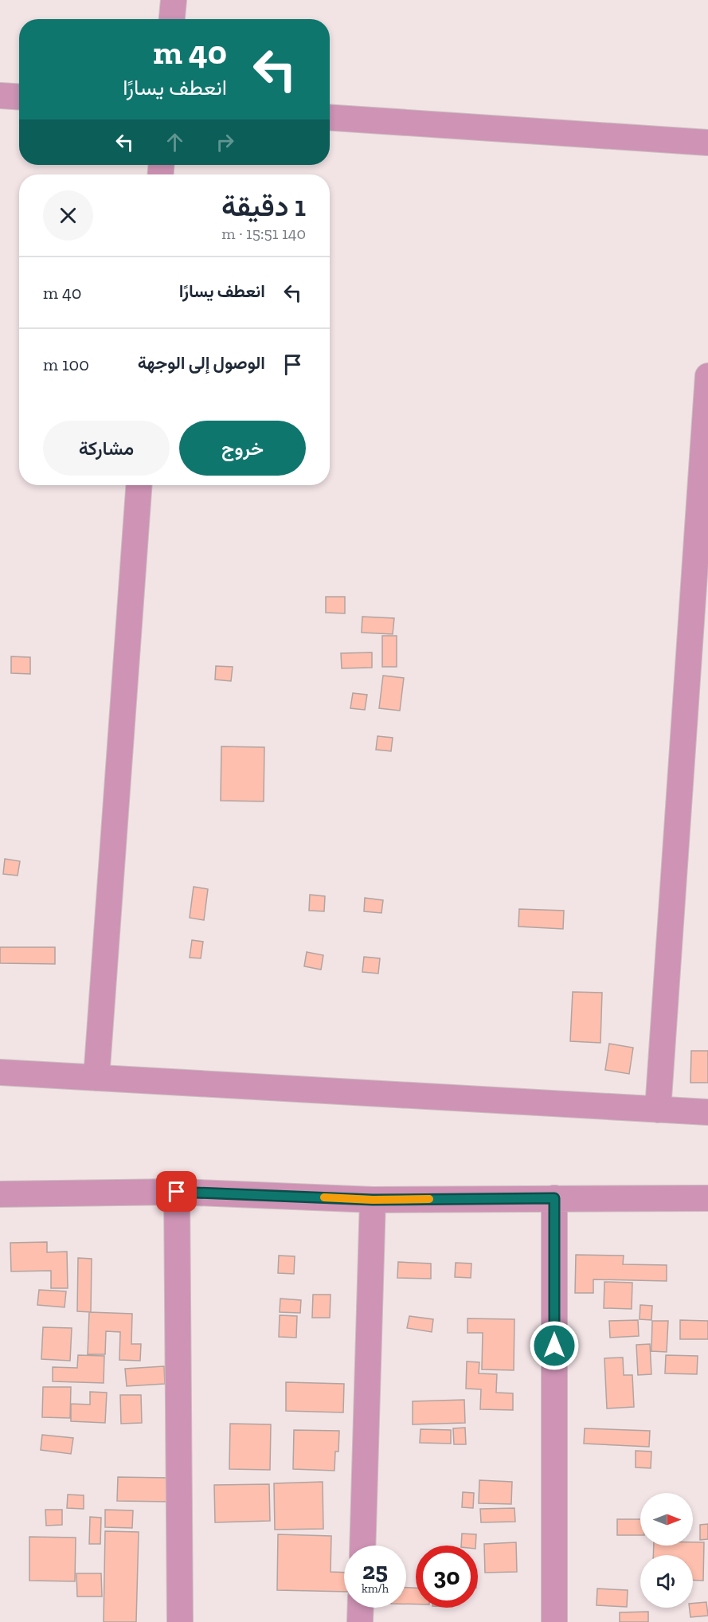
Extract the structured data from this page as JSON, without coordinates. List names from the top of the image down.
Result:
{
  "north": "right",
  "page": {
    "turn": ["40 m", "انعطف يسارًا"],
    "heading": ["1 دقيقة", "140 m · 15:51"],
    "list": [
      {
        "name": "انعطف يسارًا",
        "value": "40 m"
      },
      {
        "name": "الوصول إلى الوجهة",
        "value": "100 m"
      }
    ],
    "buttons": ["خروج", "مشاركة"],
    "speed": "25 km/h",
    "limit": "30"
  }
}
